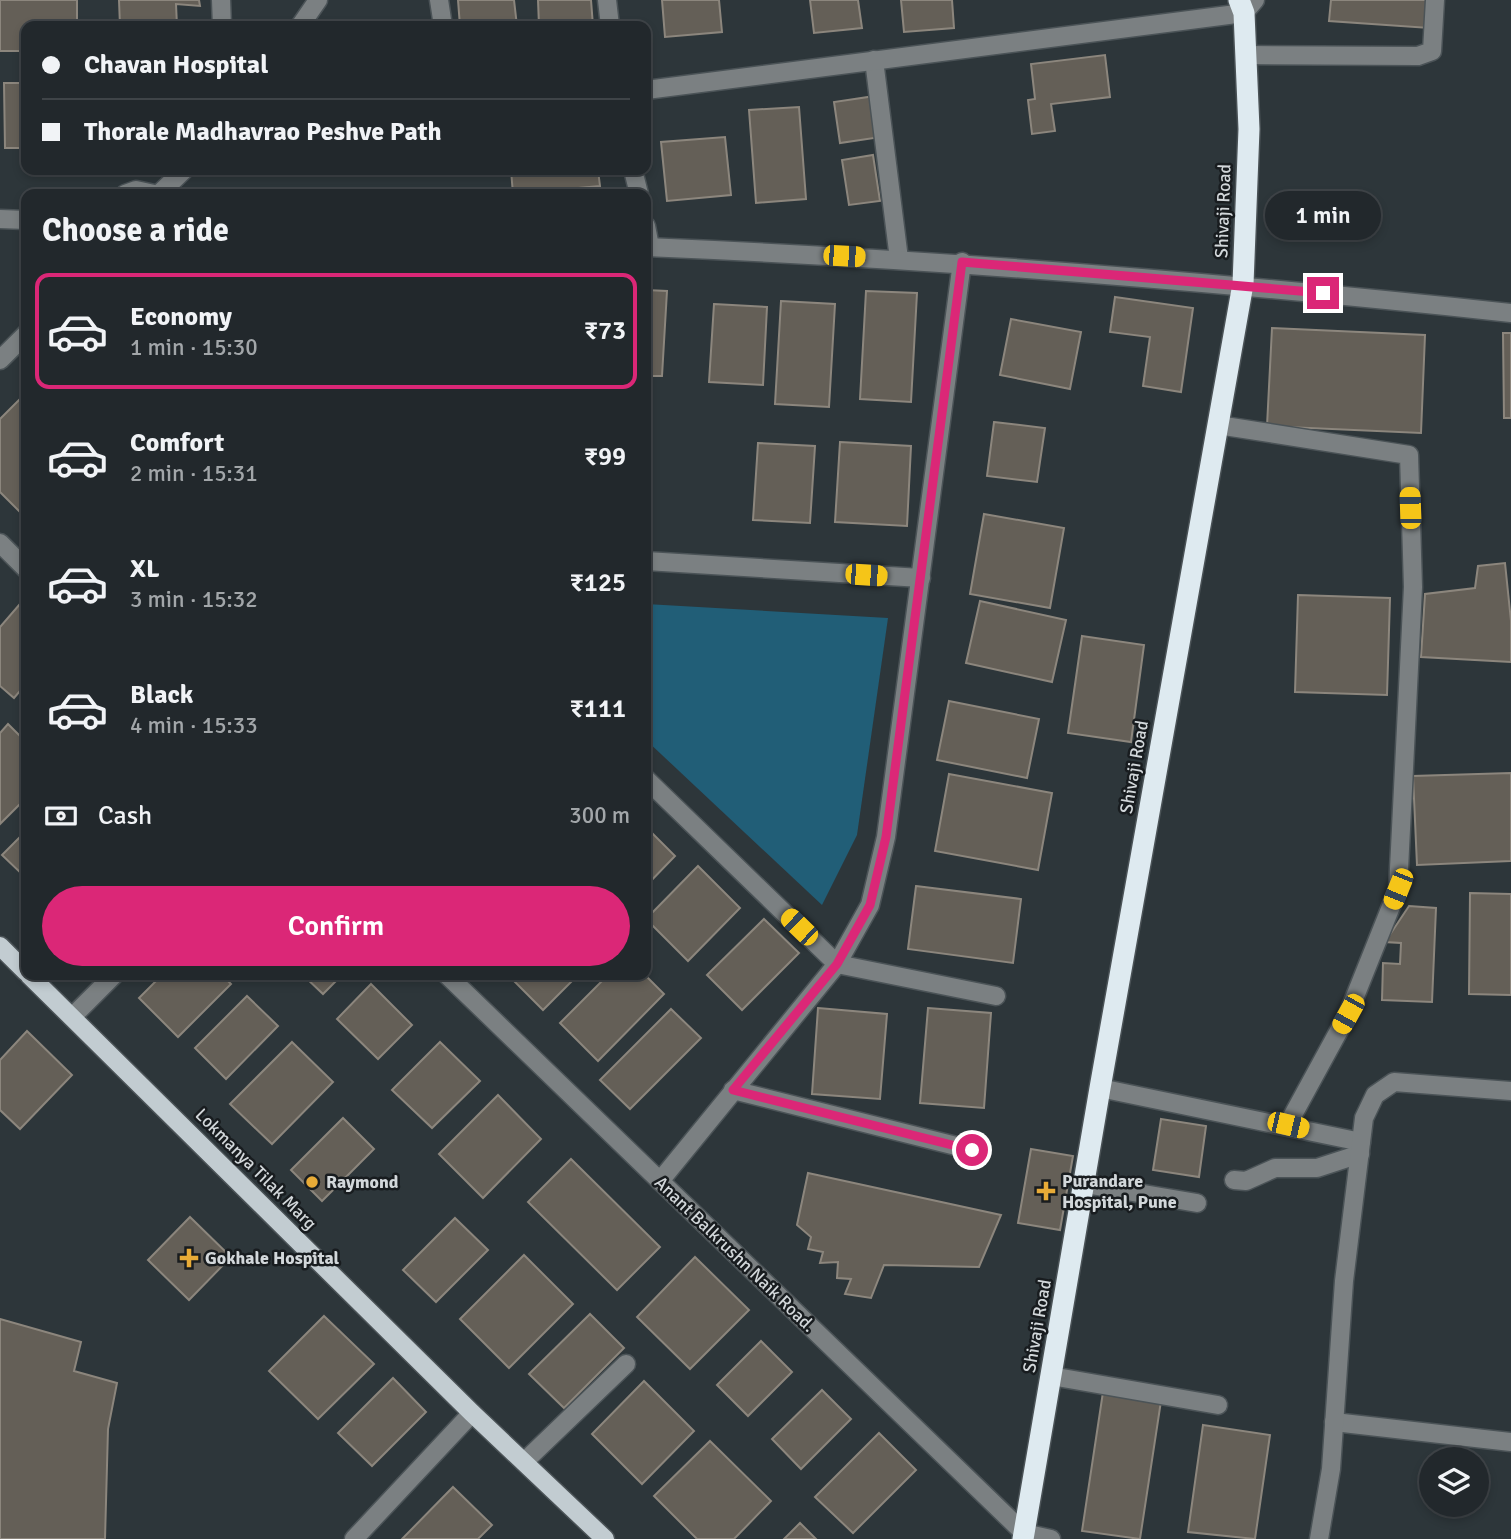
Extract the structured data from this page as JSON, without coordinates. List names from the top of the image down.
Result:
{
  "streets": {
    "highway": ["Shivaji Road"],
    "main road": ["Lokmanya Tilak Marg"],
    "street": ["Anant Balkrushn Naik Road."]
  },
  "crossings": [
    ["Shivaji Road", "Anant Balkrushn Naik Road."]
  ],
  "places": {
    "other": ["Raymond"],
    "health": ["Purandare Hospital, Pune", "Gokhale Hospital"]
  },
  "page": {
    "banner": ["Chavan Hospital", "Thorale Madhavrao Peshve Path"],
    "heading": "Choose a ride",
    "bubble": "1 min",
    "list": [
      {
        "name": "Economy",
        "note": "1 min · 15:30",
        "value": "₹73"
      },
      {
        "name": "Comfort",
        "note": "2 min · 15:31",
        "value": "₹99"
      },
      {
        "name": "XL",
        "note": "3 min · 15:32",
        "value": "₹125"
      },
      {
        "name": "Black",
        "note": "4 min · 15:33",
        "value": "₹111"
      }
    ],
    "pay": ["Cash", "300 m"],
    "buttons": "Confirm"
  }
}
